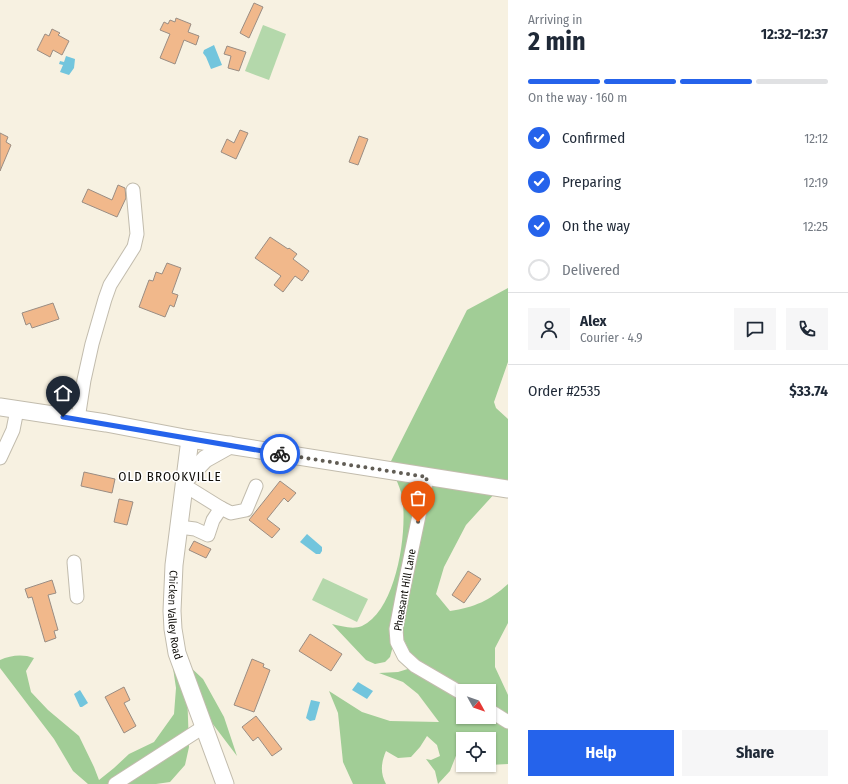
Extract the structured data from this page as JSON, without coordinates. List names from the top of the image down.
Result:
{
  "streets": {
    "main road": ["Chicken Valley Road"],
    "street": ["Pheasant Hill Lane"]
  },
  "districts": ["OLD BROOKVILLE"],
  "north": "bottom right",
  "page": {
    "heading": ["2 min", "Arriving in", "12:32–12:37"],
    "panel": [
      "Alex",
      "Courier · 4.9",
      "Order #2535",
      "$33.74"
    ],
    "bar": "On the way · 160 m",
    "list": [
      ["Confirmed", "12:12"],
      ["Preparing", "12:19"],
      ["On the way", "12:25"],
      "Delivered"
    ],
    "buttons": ["Help", "Share"]
  }
}
